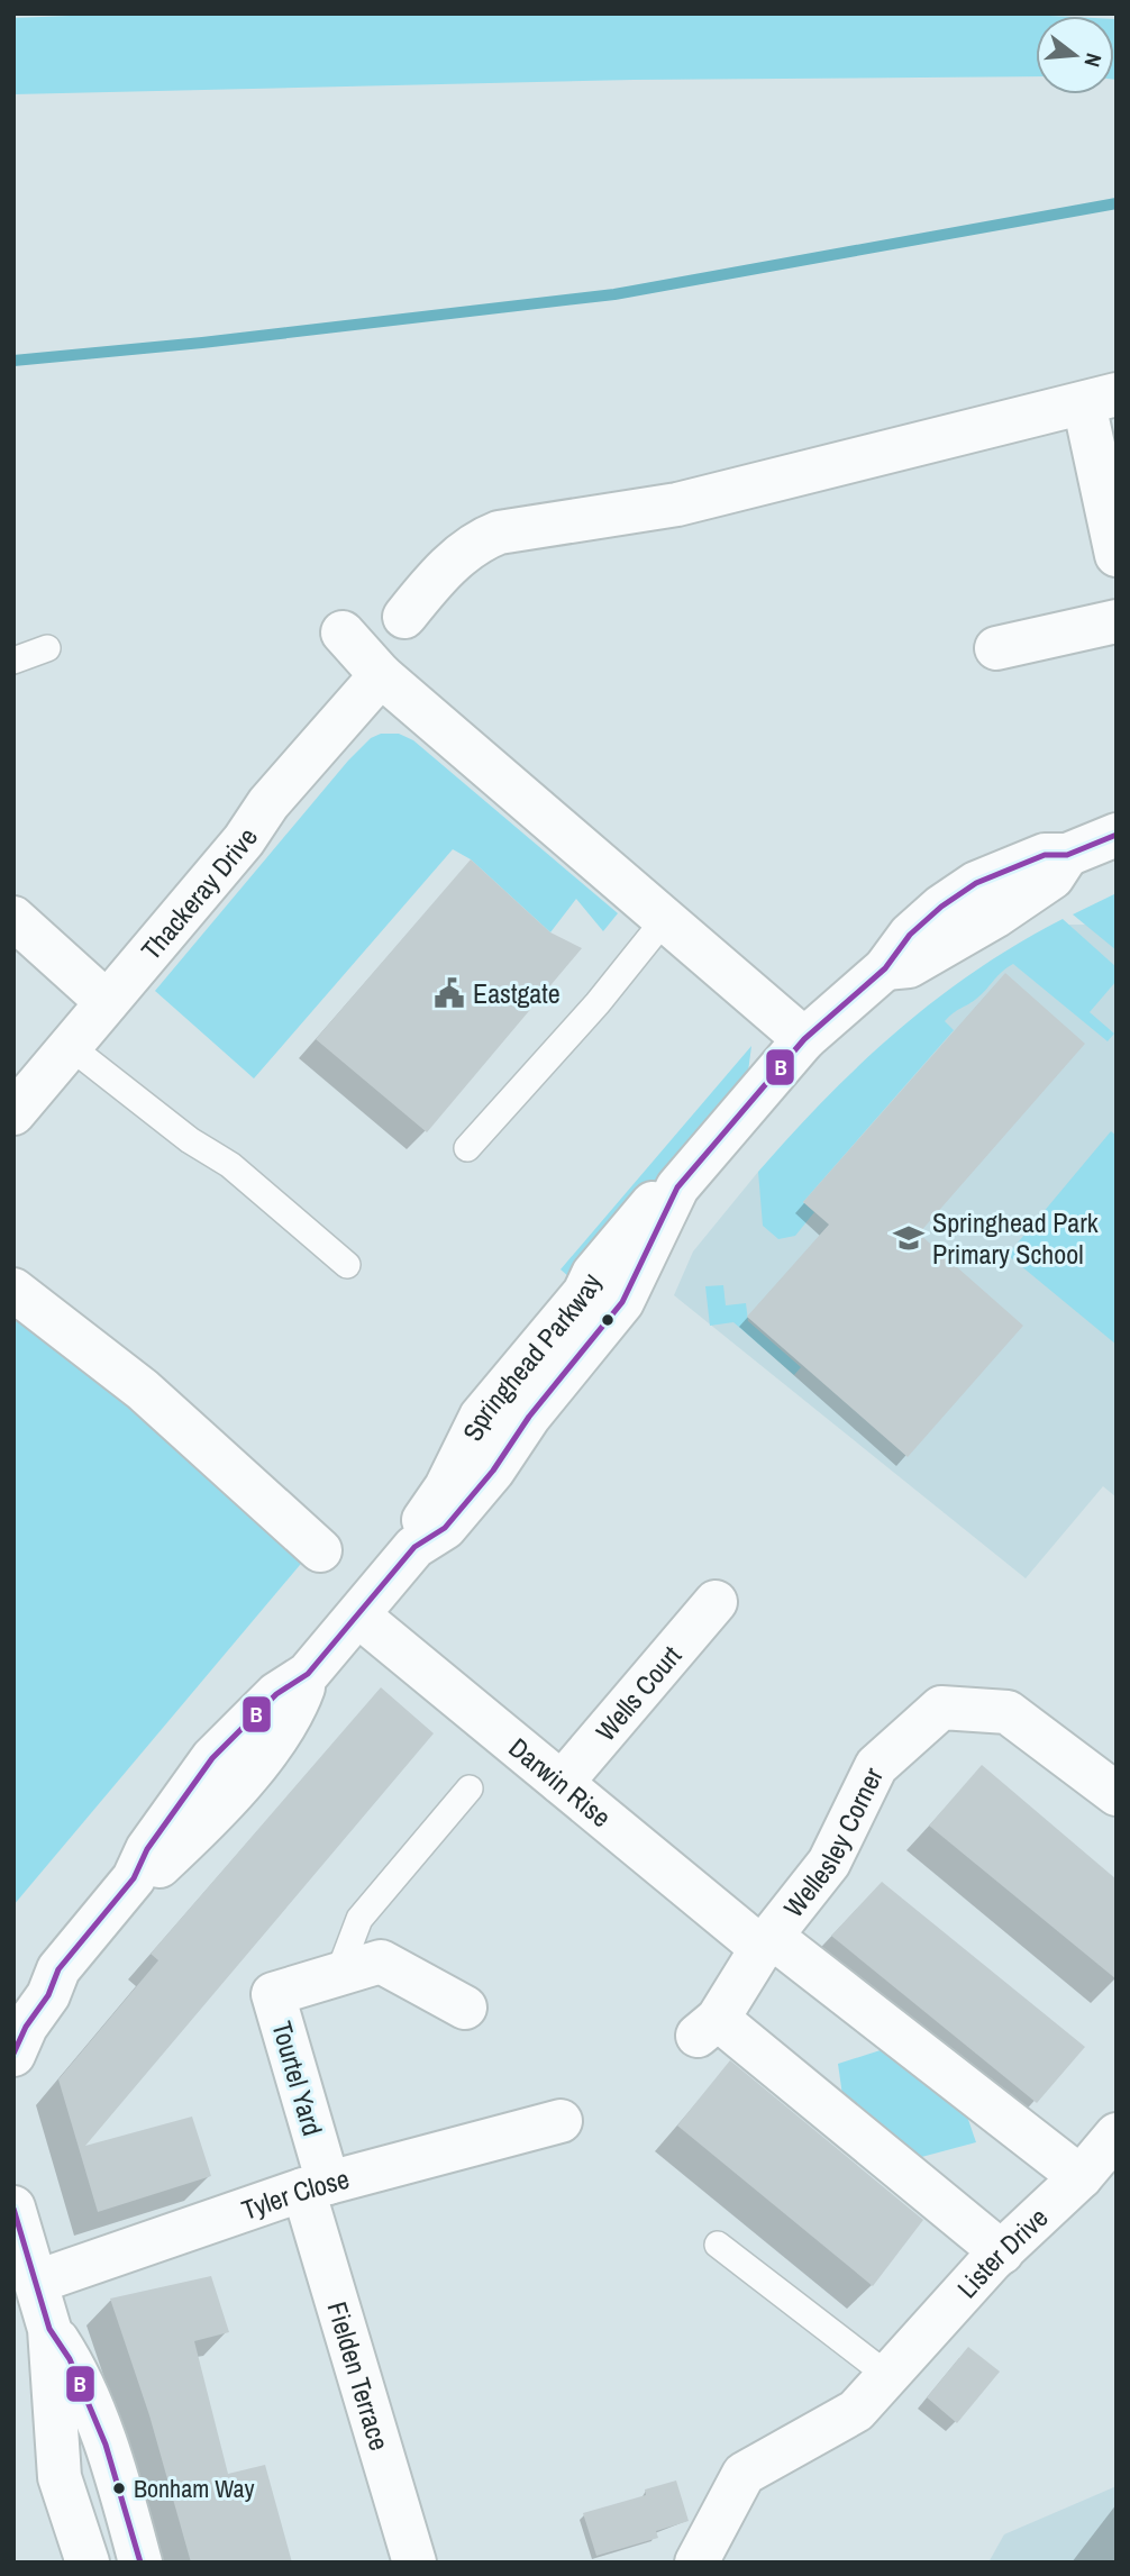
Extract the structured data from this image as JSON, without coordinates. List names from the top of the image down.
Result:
{
  "streets": {
    "street": [
      "Thackeray Drive",
      "Springhead Parkway",
      "Wells Court",
      "Darwin Rise",
      "Wellesley Corner",
      "Tourtel Yard",
      "Tyler Close",
      "Lister Drive",
      "Fielden Terrace"
    ]
  },
  "crossings": [
    ["Springhead Parkway", "Darwin Rise"],
    ["Wells Court", "Darwin Rise"],
    ["Darwin Rise", "Wellesley Corner"],
    ["Darwin Rise", "Lister Drive"],
    ["Wellesley Corner", "Lister Drive"],
    ["Tourtel Yard", "Tyler Close"],
    ["Tourtel Yard", "Fielden Terrace"],
    ["Tyler Close", "Fielden Terrace"]
  ],
  "places": {
    "public building": ["Eastgate"],
    "school or university": ["Springhead Park Primary School"],
    "other": ["Bonham Way"]
  },
  "lines": ["transit line B"],
  "north": "right"
}
